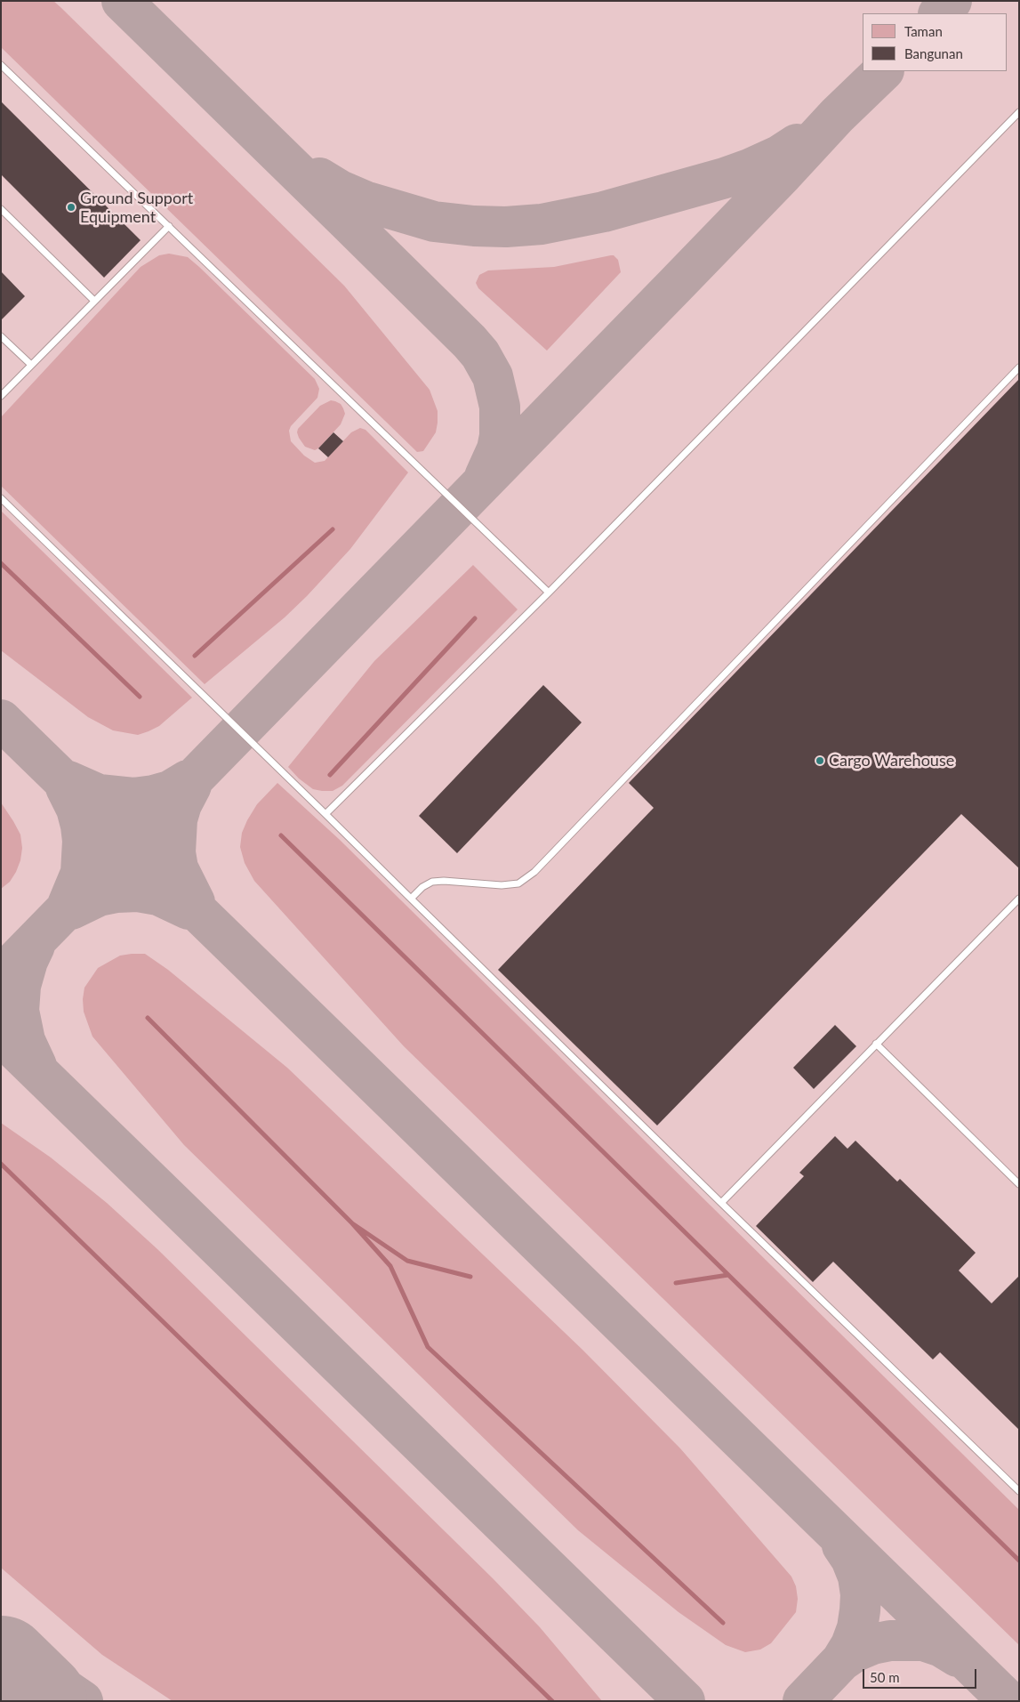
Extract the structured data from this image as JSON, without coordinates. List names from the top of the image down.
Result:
{
  "places": ["Ground Support Equipment", "Cargo Warehouse"],
  "legend": ["Taman", "Bangunan"],
  "scale_bar": "50 m"
}
